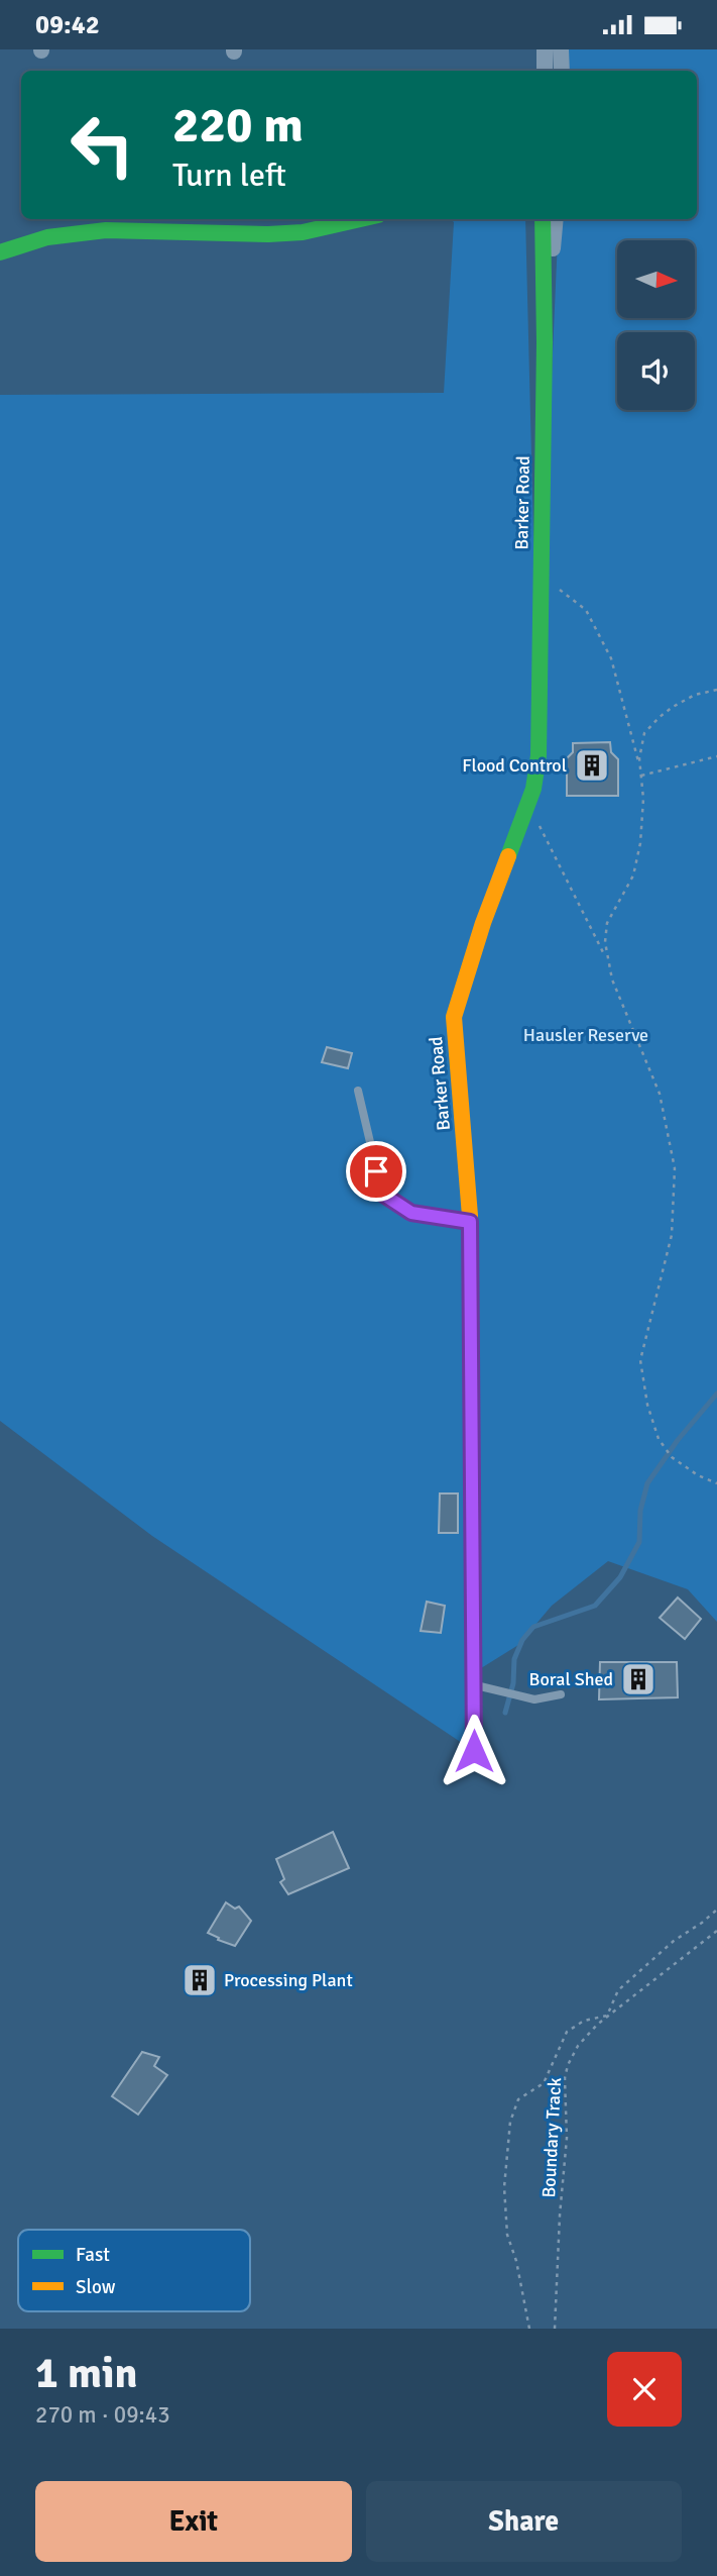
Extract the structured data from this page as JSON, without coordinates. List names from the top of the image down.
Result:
{
  "streets": {
    "street": ["Barker Road"],
    "path": ["Boundary Track"]
  },
  "parks": ["Hausler Reserve"],
  "places": {
    "building": ["Flood Control", "Boral Shed", "Processing Plant"]
  },
  "legend": ["Fast", "Slow"],
  "north": "right",
  "page": {
    "status": "09:42",
    "turn": ["220 m", "Turn left"],
    "heading": ["1 min", "270 m · 09:43"],
    "buttons": ["Exit", "Share"]
  }
}
